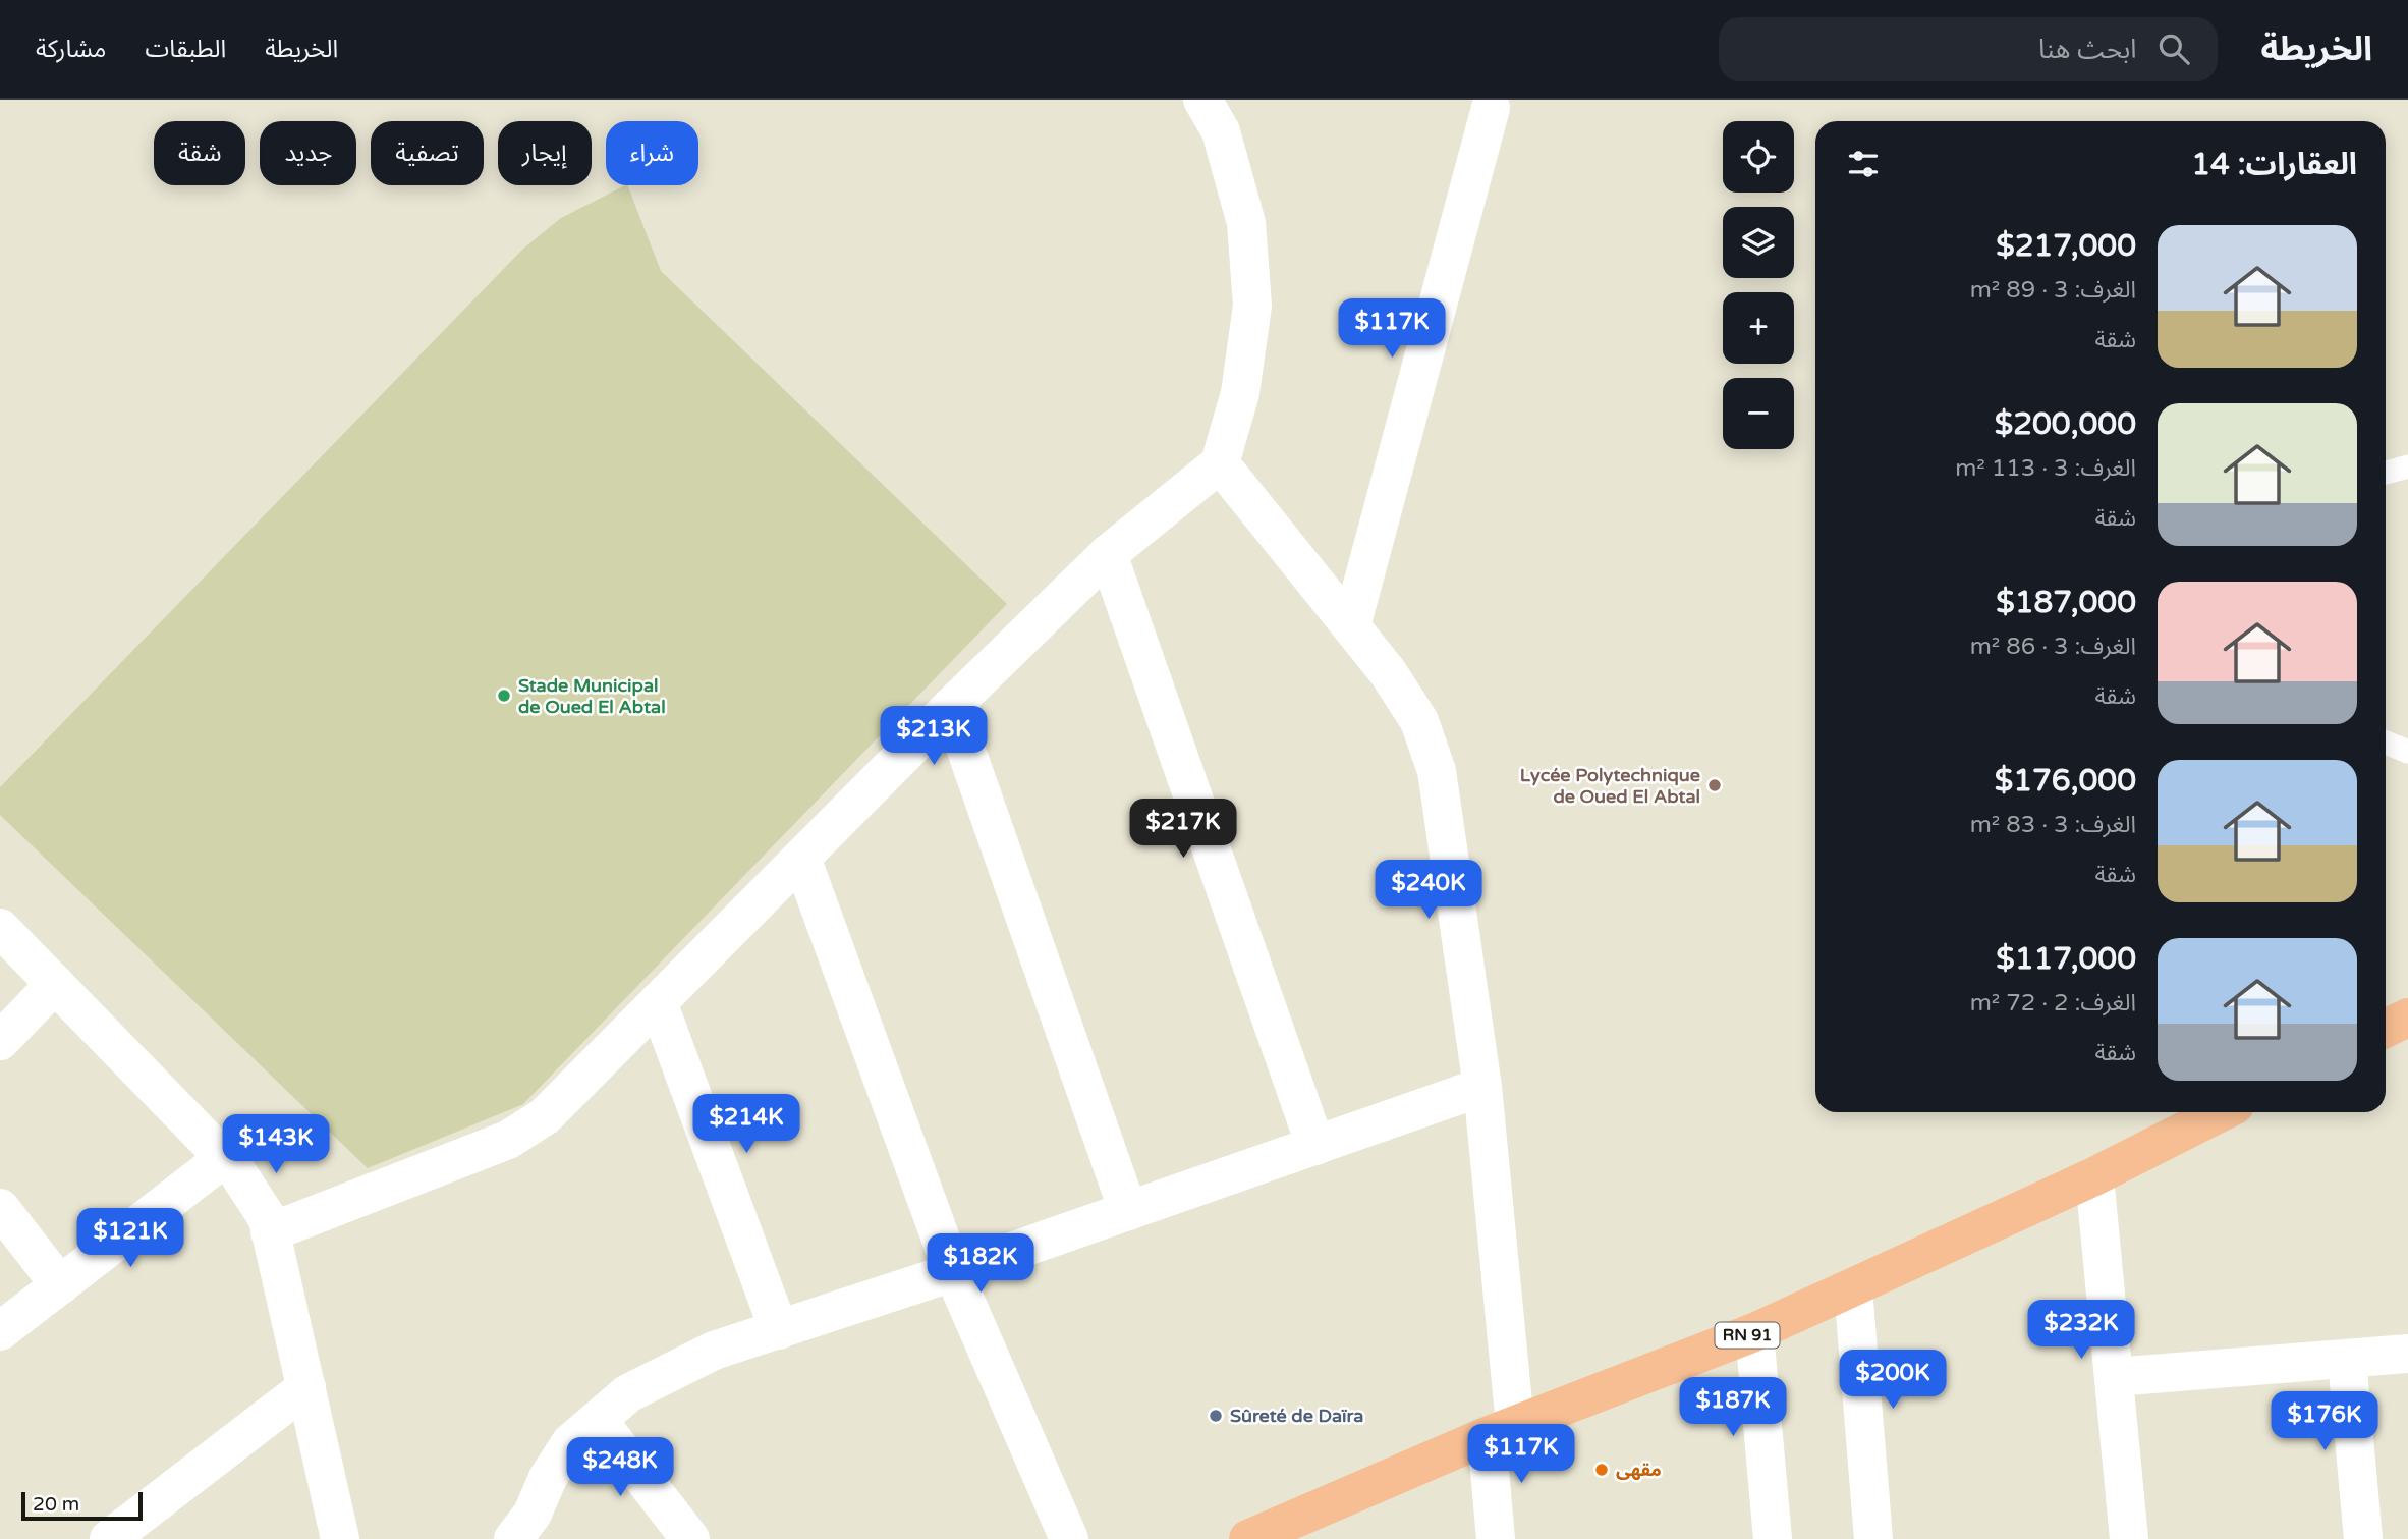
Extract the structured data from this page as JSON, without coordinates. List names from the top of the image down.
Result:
{
  "streets": {
    "main road": ["RN 91"]
  },
  "places": [
    "Stade Municipal de Oued El Abtal",
    "Lycée Polytechnique de Oued El Abtal",
    "Sûreté de Daïra",
    "مقهى"
  ],
  "scale_bar": "20 m",
  "page": {
    "header": "الخريطة",
    "search": "ابحث هنا",
    "nav": ["الخريطة", "الطبقات", "مشاركة"],
    "map_buttons": ["+", "−"],
    "chip": [
      "شراء",
      "إيجار",
      "تصفية",
      "جديد",
      "شقة"
    ],
    "heading": "العقارات: 14",
    "list": [
      {
        "name": "$217,000",
        "note": "الغرف: 3 · 89 m² · شقة"
      },
      {
        "name": "$200,000",
        "note": "الغرف: 3 · 113 m² · شقة"
      },
      {
        "name": "$187,000",
        "note": "الغرف: 3 · 86 m² · شقة"
      },
      {
        "name": "$176,000",
        "note": "الغرف: 3 · 83 m² · شقة"
      },
      {
        "name": "$117,000",
        "note": "الغرف: 2 · 72 m² · شقة"
      }
    ],
    "price": [
      "$117K",
      "$213K",
      "$217K",
      "$240K",
      "$214K",
      "$143K",
      "$121K",
      "$182K",
      "$232K",
      "$200K",
      "$187K",
      "$176K",
      "$117K",
      "$248K"
    ],
    "scale": "20 m"
  }
}
